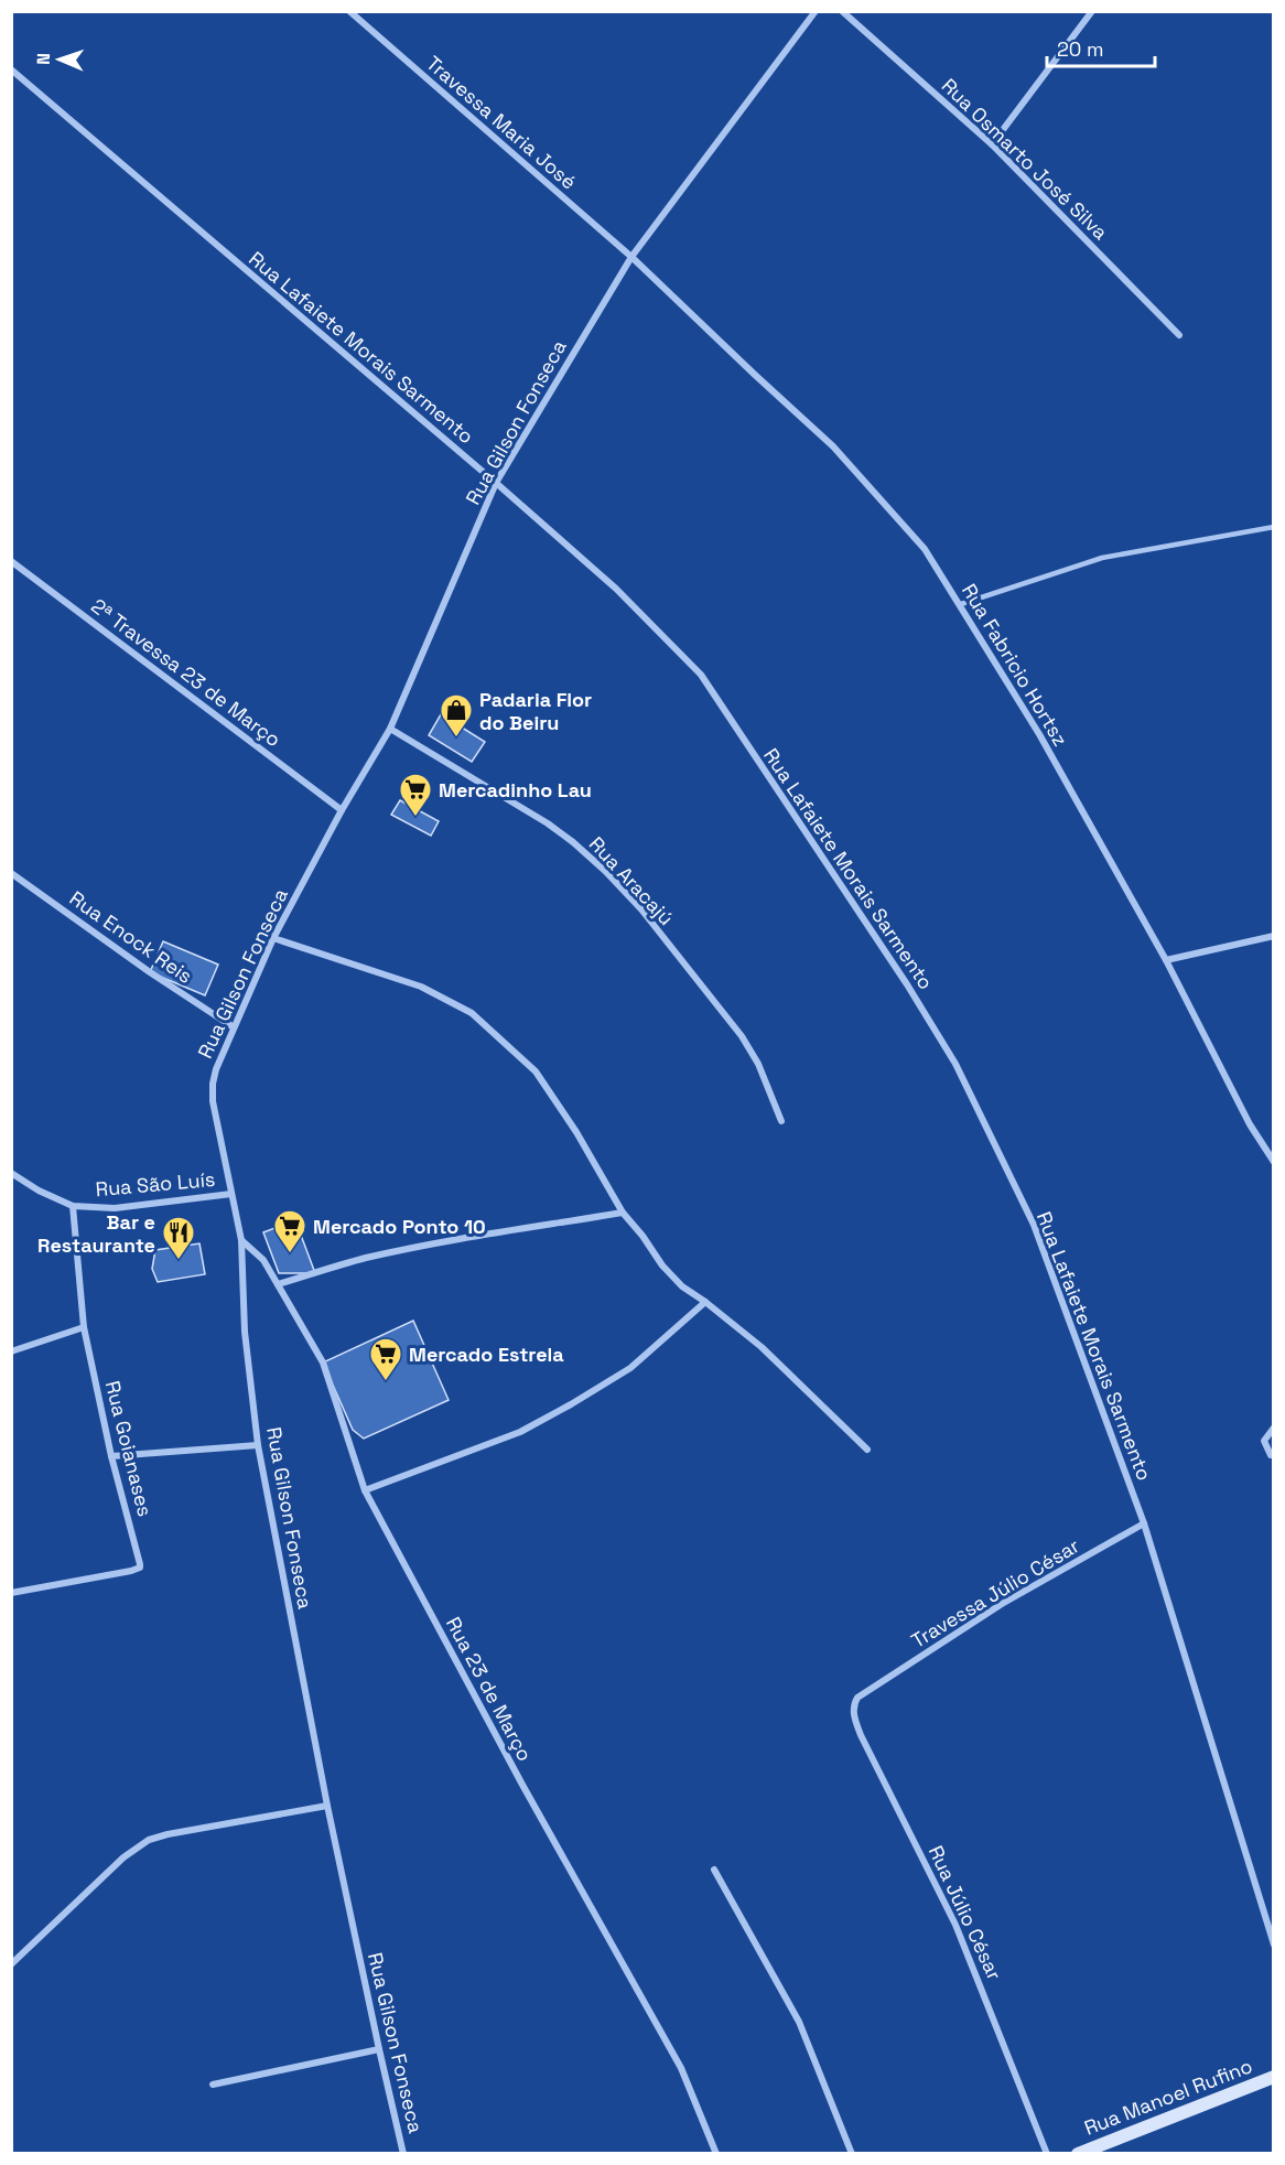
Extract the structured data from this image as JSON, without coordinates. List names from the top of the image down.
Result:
{
  "streets": {
    "main road": ["Rua Manoel Rufino"],
    "street": [
      "Travessa Maria José",
      "Rua Osmarto José Silva",
      "Rua Lafaiete Morais Sarmento",
      "Rua Gilson Fonseca",
      "Rua Fabricio Hortsz",
      "2ª Travessa 23 de Março",
      "Rua Aracajú",
      "Rua Enock Reis",
      "Rua São Luís",
      "Rua Goianases",
      "Travessa Júlio César",
      "Rua 23 de Março",
      "Rua Júlio César"
    ]
  },
  "crossings": [
    ["Travessa Maria José", "Rua Gilson Fonseca"],
    ["Travessa Maria José", "Rua Fabricio Hortsz"],
    ["Rua Lafaiete Morais Sarmento", "Rua Gilson Fonseca"],
    ["Rua Lafaiete Morais Sarmento", "Travessa Júlio César"],
    ["Rua Gilson Fonseca", "Rua Fabricio Hortsz"],
    ["Rua Gilson Fonseca", "2ª Travessa 23 de Março"],
    ["Rua Gilson Fonseca", "Rua Aracajú"],
    ["Rua Gilson Fonseca", "Rua Enock Reis"],
    ["Rua Gilson Fonseca", "Rua São Luís"],
    ["Rua Gilson Fonseca", "Rua 23 de Março"],
    ["Rua São Luís", "Rua Goianases"],
    ["Travessa Júlio César", "Rua Júlio César"]
  ],
  "places": {
    "shop": ["Padaria Flor do Beiru"],
    "supermarket": ["Mercadinho Lau", "Mercado Ponto 10", "Mercado Estrela"],
    "restaurant": ["Bar e Restaurante"]
  },
  "scale_bar": "20 m",
  "north": "left"
}
